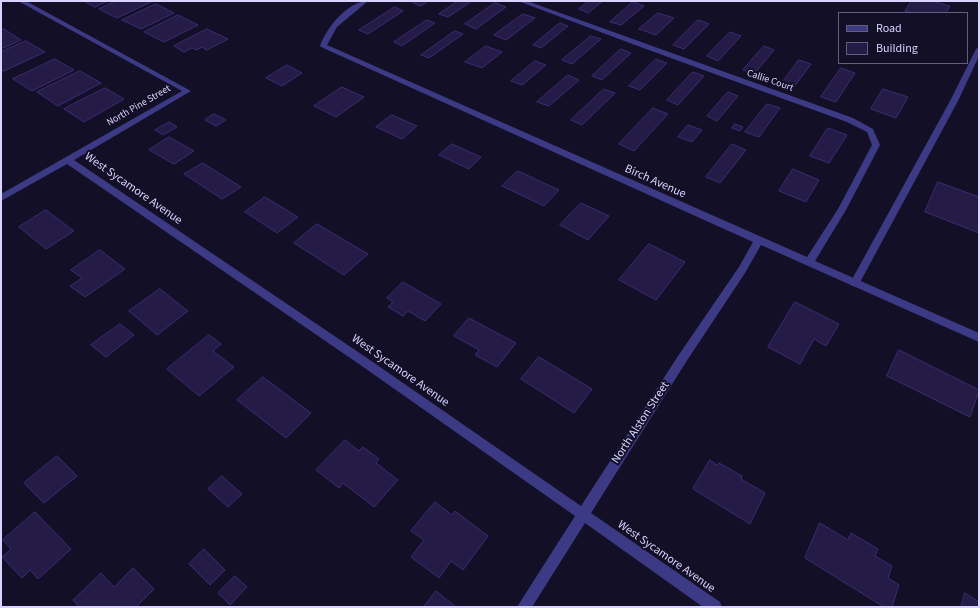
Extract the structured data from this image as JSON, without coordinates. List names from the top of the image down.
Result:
{
  "streets": {
    "street": [
      "Callie Court",
      "North Pine Street",
      "Birch Avenue",
      "West Sycamore Avenue",
      "North Alston Street"
    ]
  },
  "crossings": [
    ["Callie Court", "Birch Avenue"],
    ["North Pine Street", "West Sycamore Avenue"],
    ["Birch Avenue", "North Alston Street"],
    ["West Sycamore Avenue", "North Alston Street"]
  ],
  "legend": ["Road", "Building"]
}
